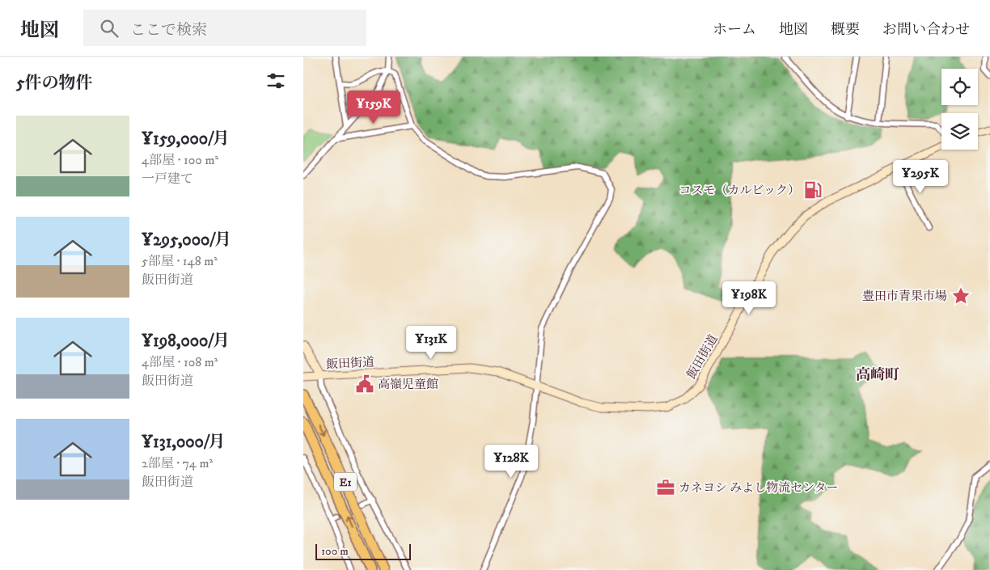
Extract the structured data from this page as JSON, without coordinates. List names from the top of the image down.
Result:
{
  "streets": {
    "highway": ["E1"],
    "main road": ["飯田街道"]
  },
  "districts": ["高崎町"],
  "places": {
    "fuel station": ["コスモ（カルビック）"],
    "place": ["豊田市青果市場"],
    "public building": ["高嶺児童館"],
    "office": ["カネヨシ みよし物流センター"]
  },
  "scale_bar": "100 m",
  "page": {
    "header": "地図",
    "search": "ここで検索",
    "nav": [
      "ホーム",
      "地図",
      "概要",
      "お問い合わせ"
    ],
    "heading": "5件の物件",
    "price": [
      "¥159K",
      "¥295K",
      "¥198K",
      "¥131K",
      "¥128K"
    ],
    "list": [
      {
        "name": "¥159,000/月",
        "note": "4部屋 · 100 m² · 一戸建て"
      },
      {
        "name": "¥295,000/月",
        "note": "5部屋 · 148 m² · 飯田街道"
      },
      {
        "name": "¥198,000/月",
        "note": "4部屋 · 108 m² · 飯田街道"
      },
      {
        "name": "¥131,000/月",
        "note": "2部屋 · 74 m² · 飯田街道"
      }
    ],
    "scale": "100 m"
  }
}
